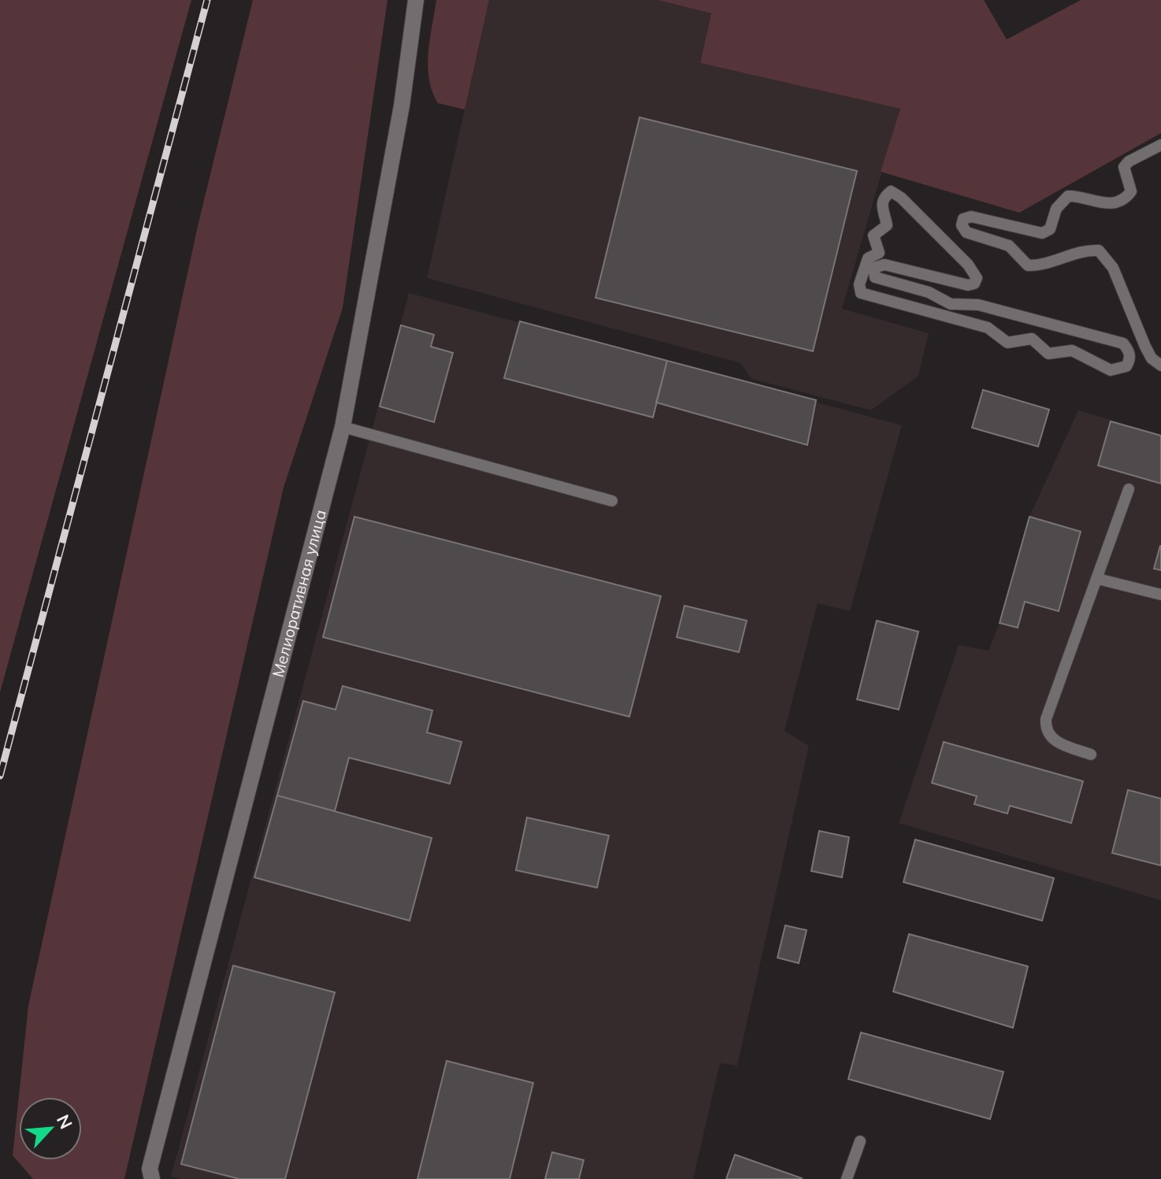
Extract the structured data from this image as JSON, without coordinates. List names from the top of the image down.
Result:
{
  "streets": {
    "street": ["Мелиоративная улица"]
  },
  "north": "top right"
}
